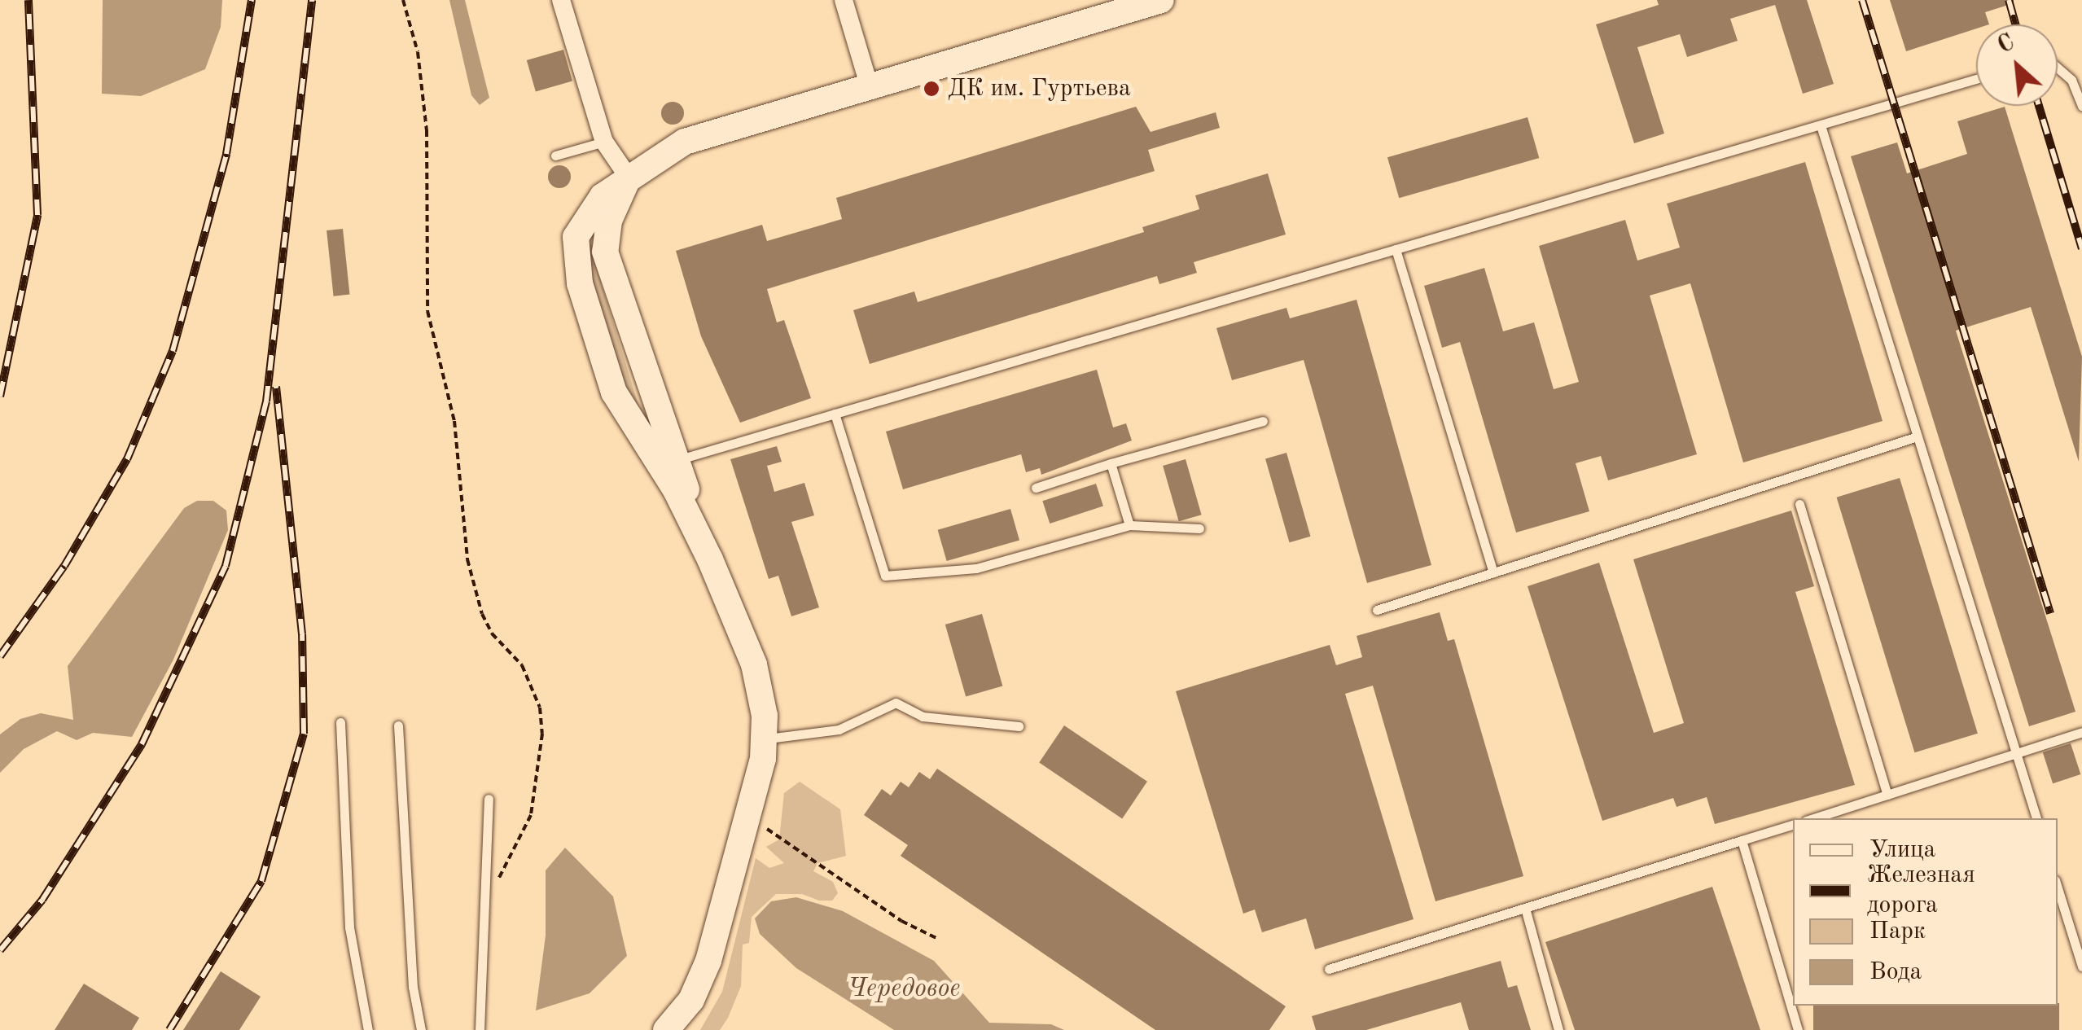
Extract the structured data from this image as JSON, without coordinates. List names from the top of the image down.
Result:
{
  "water": ["Чередовое"],
  "places": ["ДК им. Гуртьева"],
  "legend": [
    "Улица",
    "Железная дорога",
    "Парк",
    "Вода"
  ],
  "north": "top left"
}
